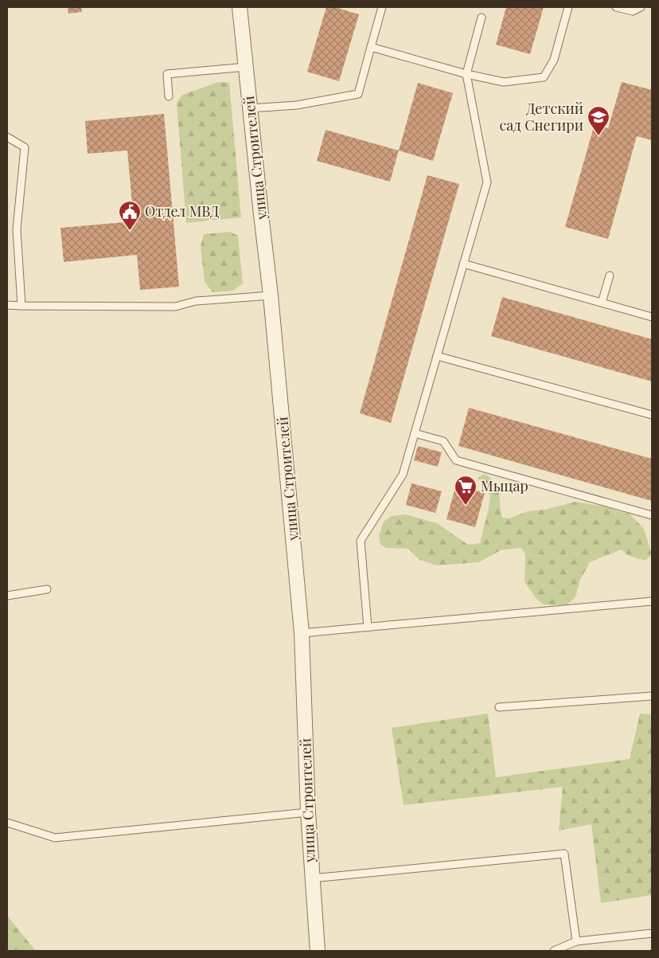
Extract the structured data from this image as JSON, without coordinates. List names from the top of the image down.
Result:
{
  "streets": {
    "street": ["улица Строителей"]
  },
  "places": {
    "school or university": ["Детский сад Снегири"],
    "public building": ["Отдел МВД"],
    "supermarket": ["Мыцар"]
  }
}
